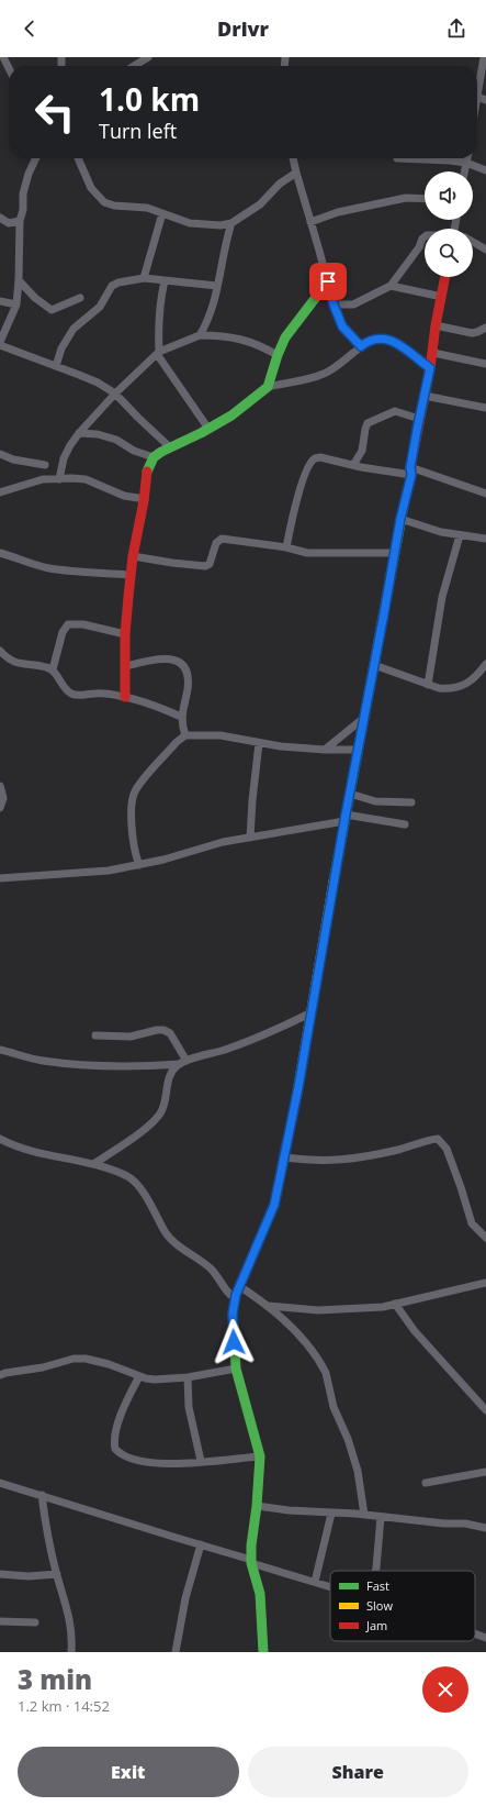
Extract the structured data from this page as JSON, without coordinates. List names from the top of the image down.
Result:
{
  "legend": ["Fast", "Slow", "Jam"],
  "page": {
    "header": "Drivr",
    "turn": ["1.0 km", "Turn left"],
    "heading": ["3 min", "1.2 km · 14:52"],
    "buttons": ["Exit", "Share"]
  }
}
